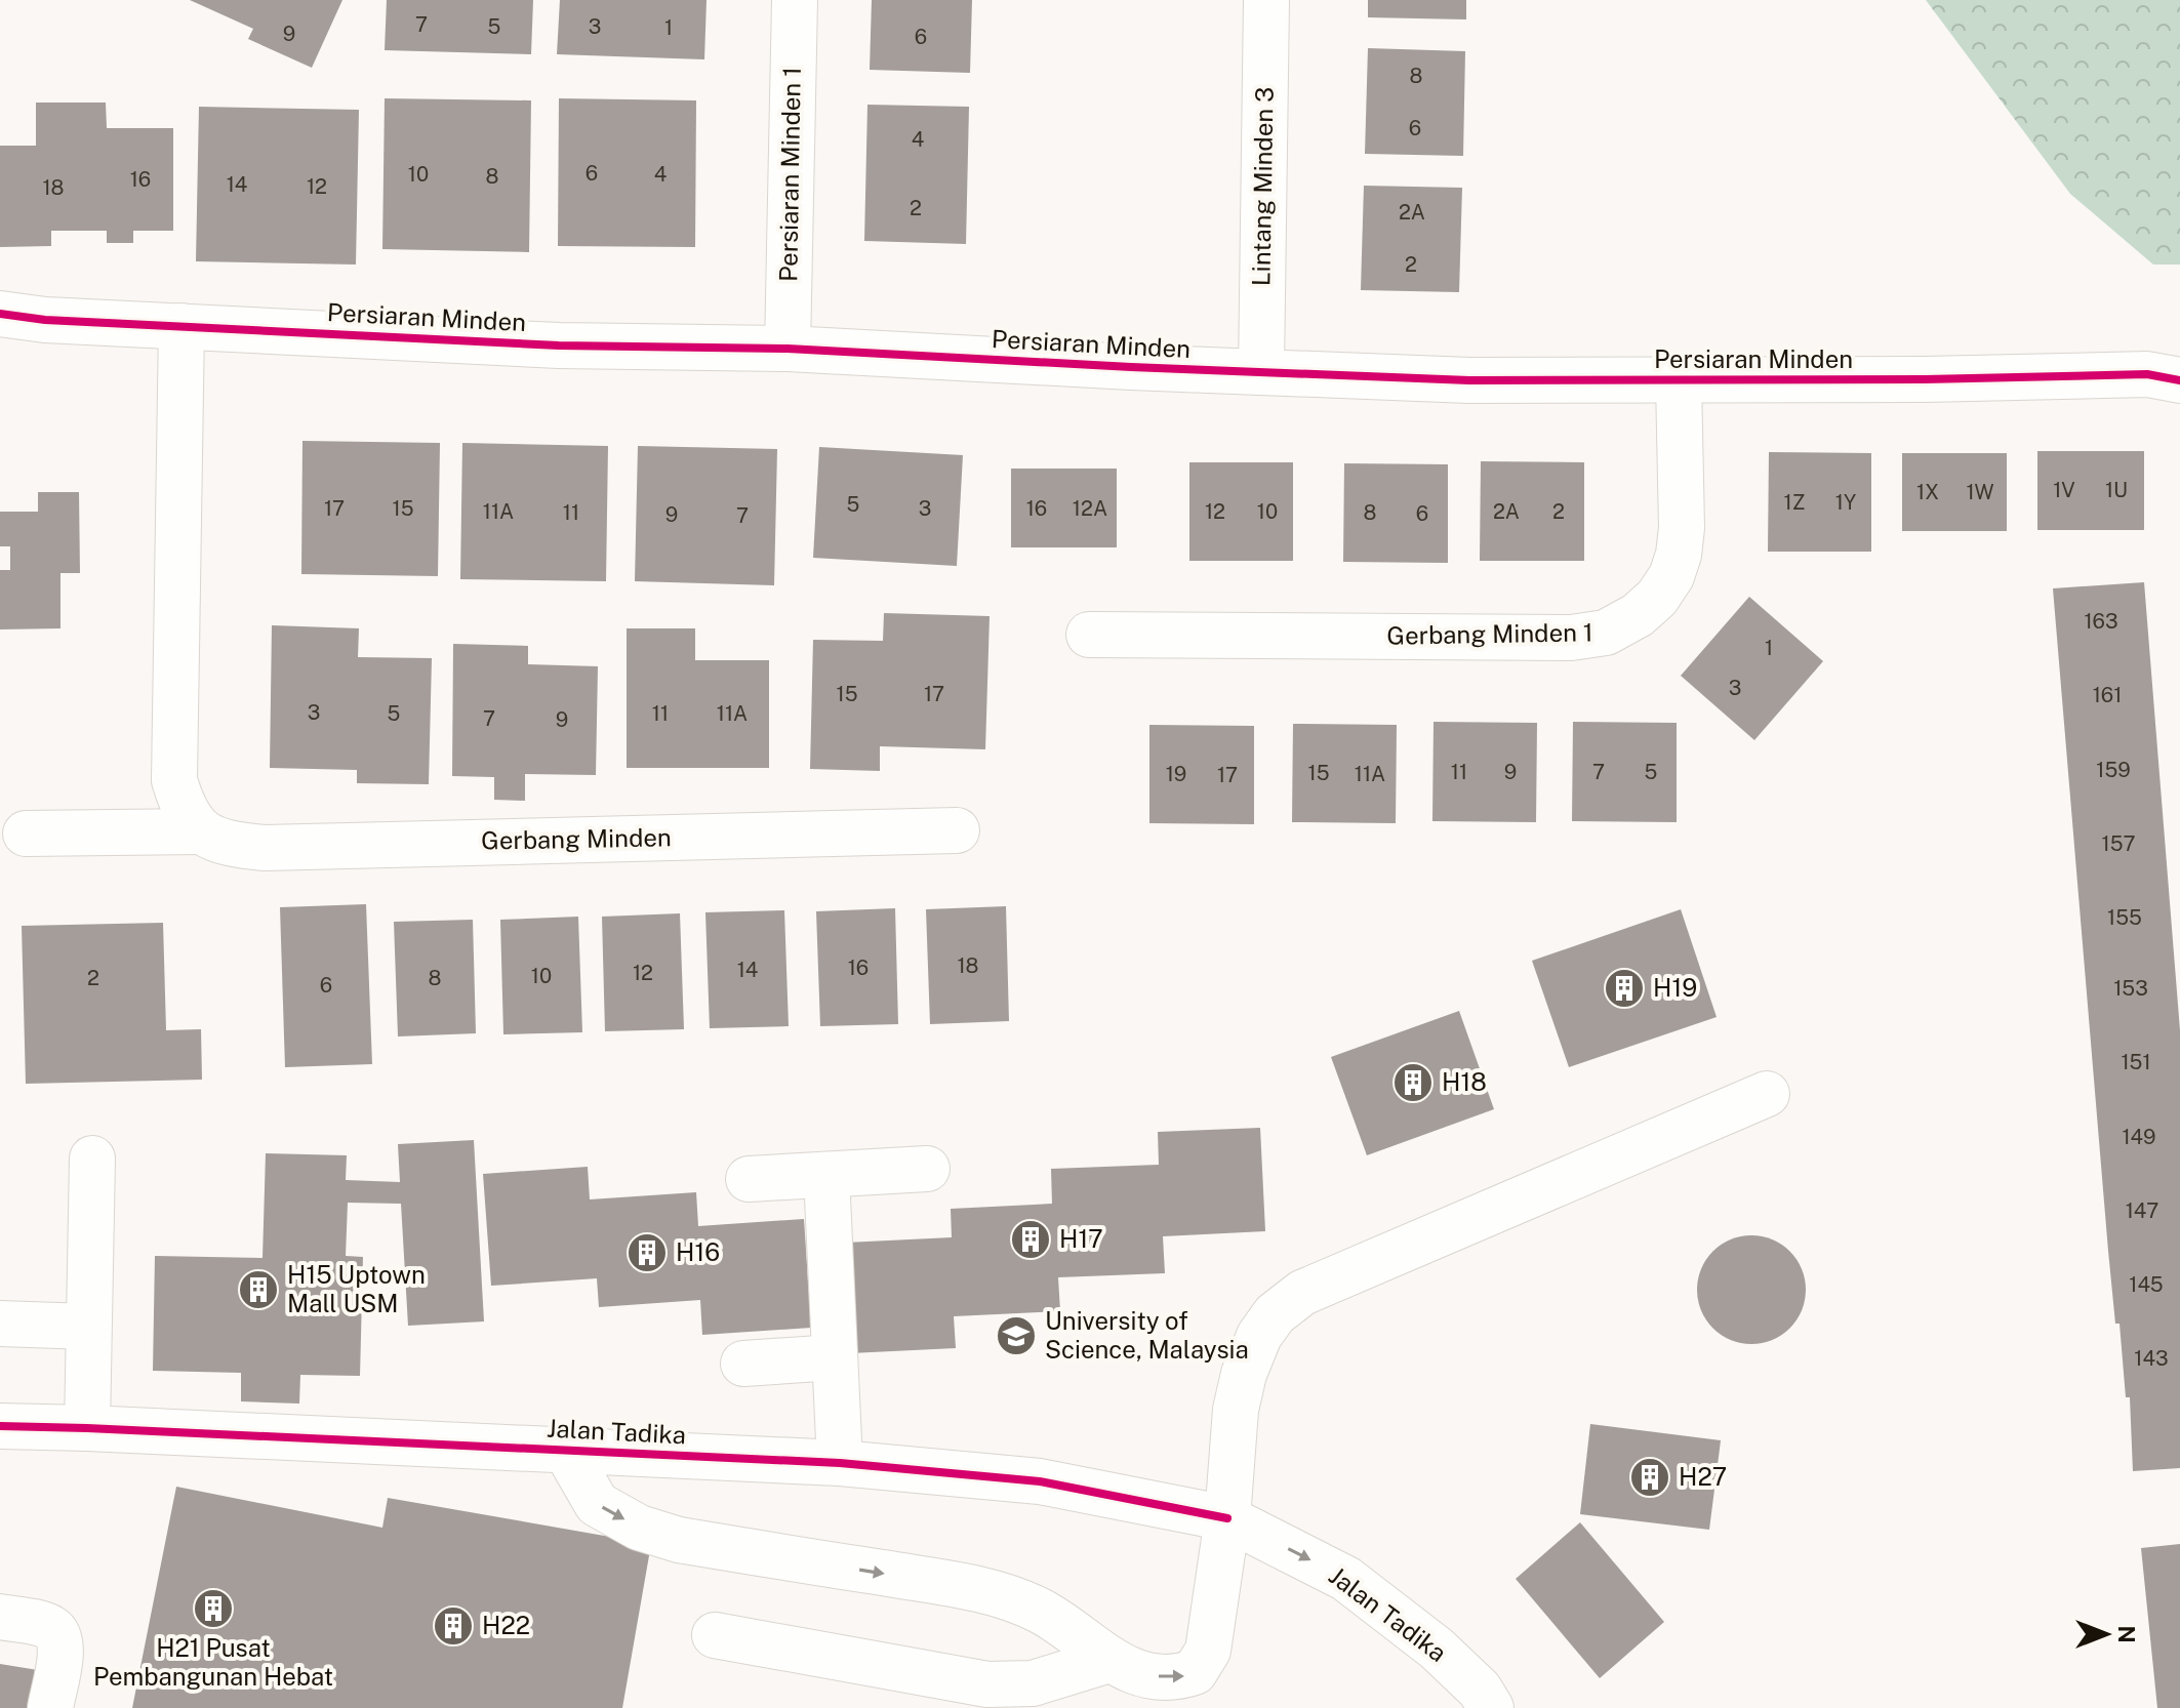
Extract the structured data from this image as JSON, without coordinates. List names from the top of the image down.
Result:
{
  "streets": {
    "street": [
      "Persiaran Minden 1",
      "Lintang Minden 3",
      "Persiaran Minden",
      "Gerbang Minden 1",
      "Gerbang Minden",
      "Jalan Tadika"
    ]
  },
  "crossings": [
    ["Persiaran Minden 1", "Persiaran Minden"],
    ["Lintang Minden 3", "Persiaran Minden"],
    ["Persiaran Minden", "Gerbang Minden 1"]
  ],
  "places": {
    "building": [
      "H19",
      "H18",
      "H17",
      "H16",
      "H15 Uptown Mall USM",
      "H27",
      "H21 Pusat Pembangunan Hebat",
      "H22"
    ],
    "school or university": ["University of Science, Malaysia"]
  },
  "house_numbers": [
    "7",
    "5",
    "3",
    "1",
    "9",
    "6",
    "8",
    "6",
    "4",
    "6",
    "10",
    "4",
    "8",
    "16",
    "14",
    "12",
    "18",
    "2",
    "2A",
    "2",
    "1V",
    "1U",
    "1X",
    "1W",
    "1Z",
    "1Y",
    "5",
    "17",
    "15",
    "3",
    "16",
    "12A",
    "11A",
    "12",
    "10",
    "2A",
    "2",
    "11",
    "8",
    "6",
    "9",
    "7",
    "163",
    "1",
    "3",
    "15",
    "17",
    "161",
    "3",
    "5",
    "11",
    "11A",
    "7",
    "9",
    "159",
    "11",
    "9",
    "7",
    "5",
    "15",
    "19",
    "11A",
    "17",
    "157",
    "155",
    "18",
    "16",
    "14",
    "12",
    "10",
    "2",
    "8",
    "6",
    "153",
    "151",
    "149",
    "147",
    "145",
    "143"
  ],
  "north": "right"
}
